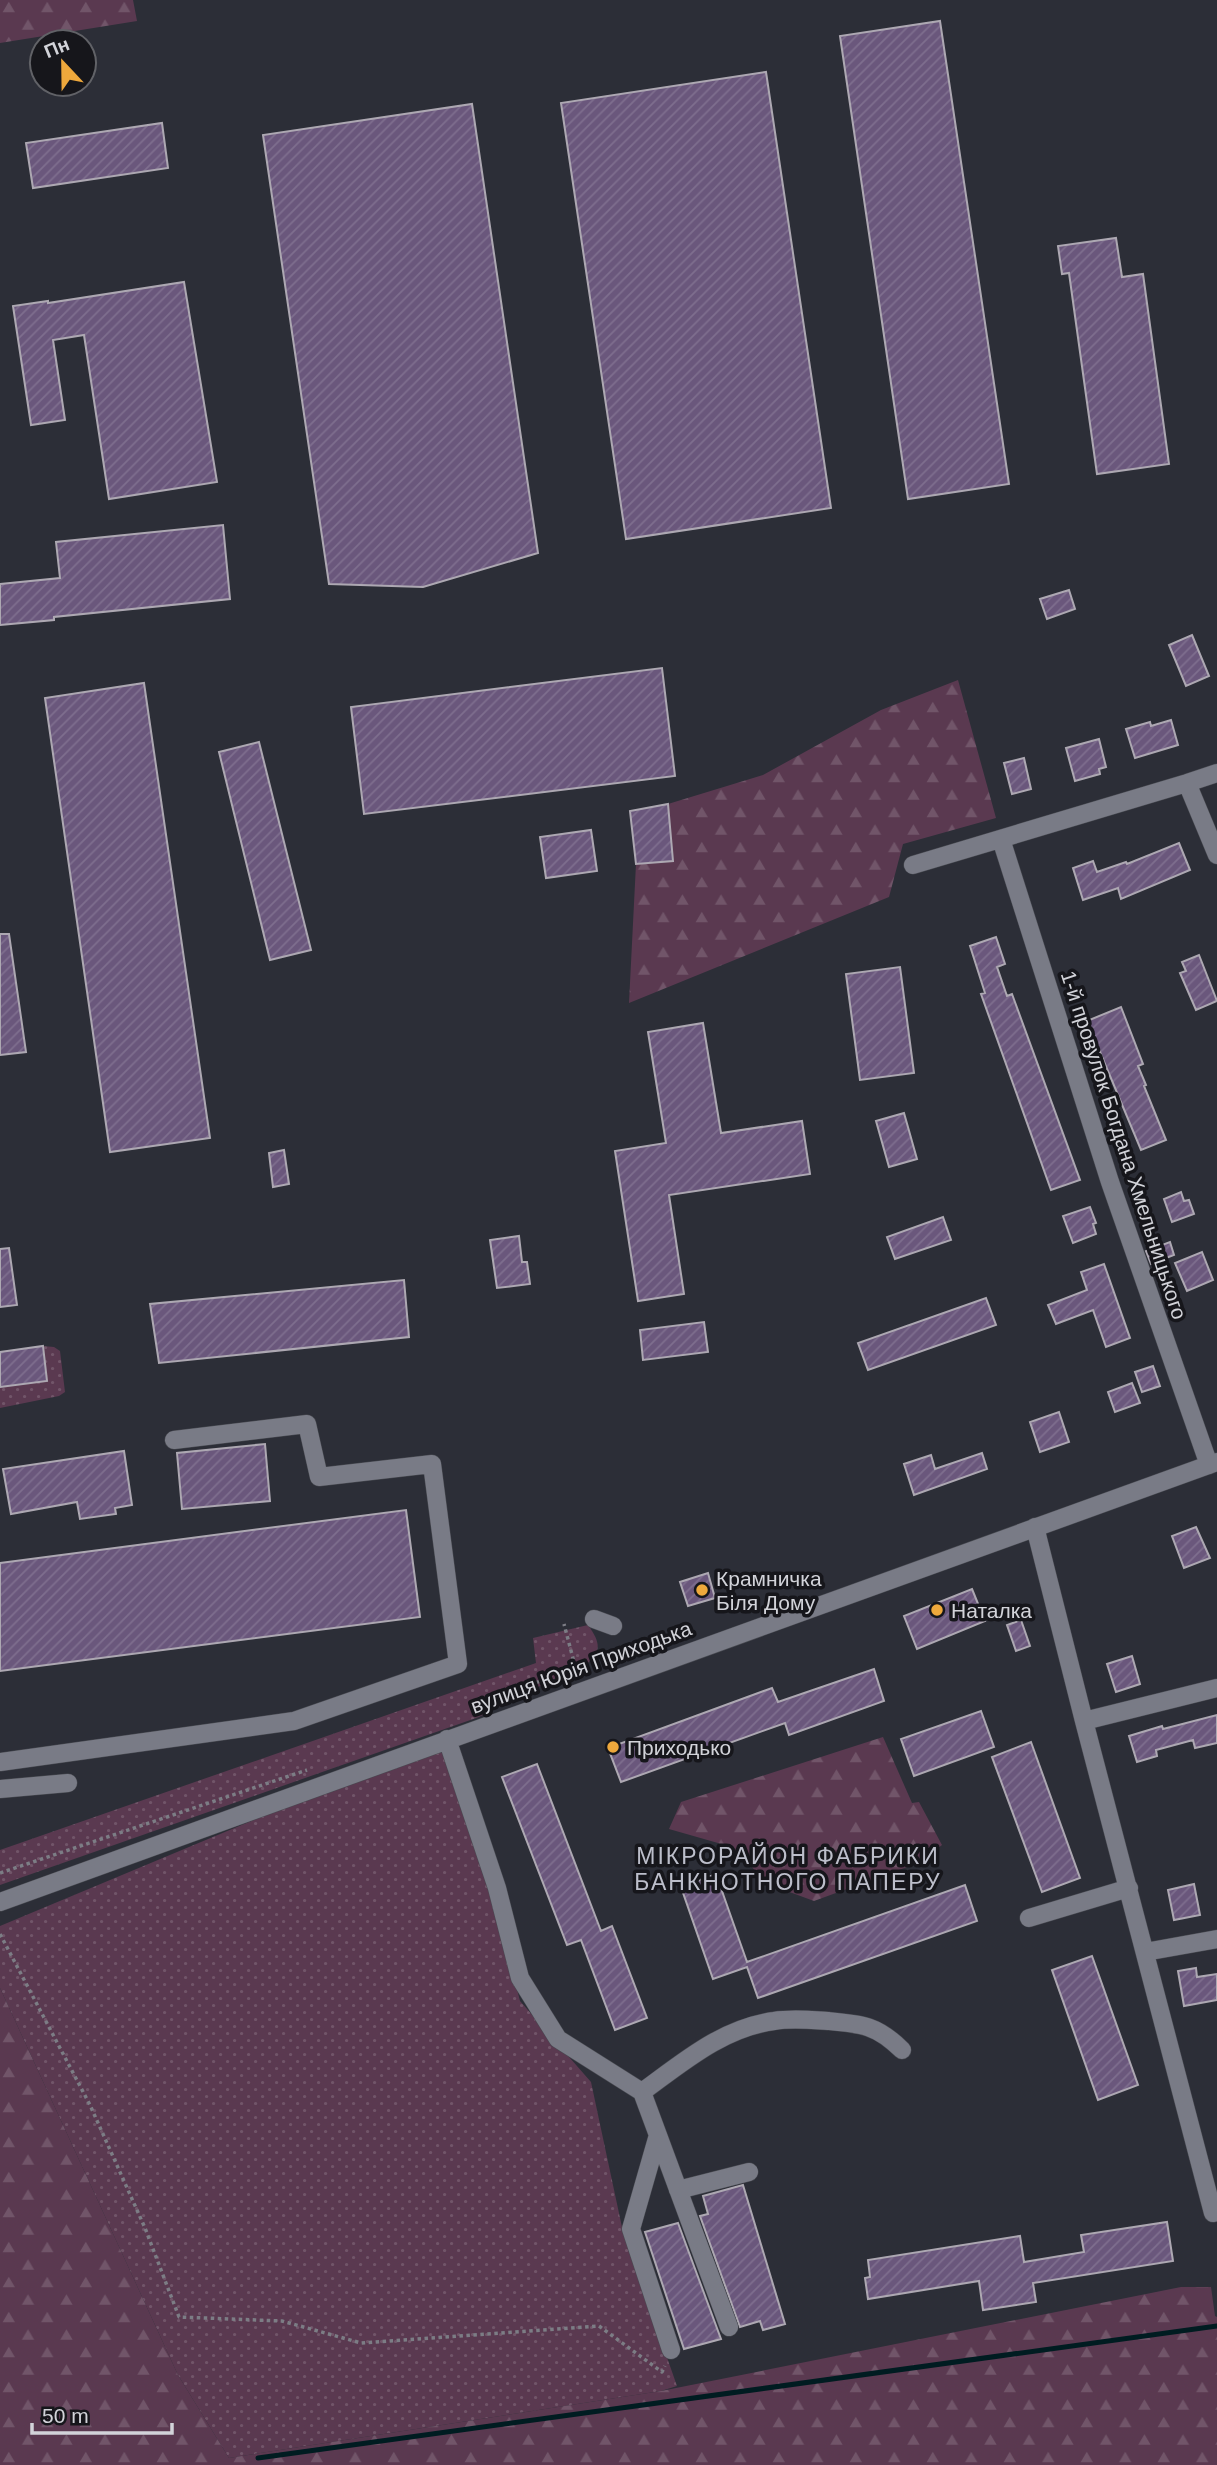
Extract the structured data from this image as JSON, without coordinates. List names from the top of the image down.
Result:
{
  "streets": {
    "street": ["1-й провулок Богдана Хмельницького", "вулиця Юрія Приходька"]
  },
  "crossings": [
    ["1-й провулок Богдана Хмельницького", "вулиця Юрія Приходька"]
  ],
  "districts": ["МІКРОРАЙОН ФАБРИКИ БАНКНОТНОГО ПАПЕРУ"],
  "places": ["Крамничка Біля Дому", "Наталка", "Приходько"],
  "scale_bar": "50 m",
  "north": "top"
}
